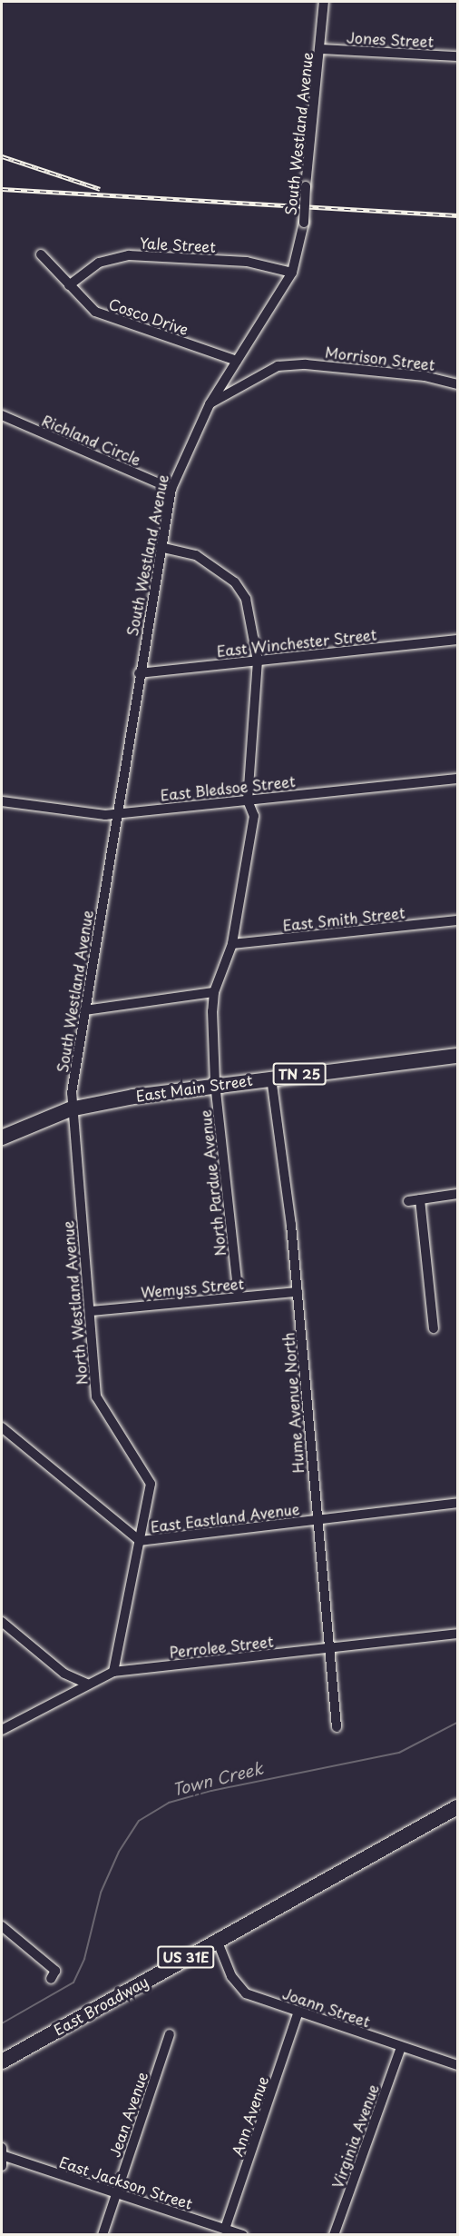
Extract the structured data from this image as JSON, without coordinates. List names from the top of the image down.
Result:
{
  "streets": {
    "main road": [
      "TN 25",
      "East Main Street",
      "US 31E",
      "East Broadway"
    ],
    "street": [
      "Jones Street",
      "South Westland Avenue",
      "Yale Street",
      "Cosco Drive",
      "Morrison Street",
      "Richland Circle",
      "East Winchester Street",
      "East Bledsoe Street",
      "East Smith Street",
      "North Pardue Avenue",
      "Wemyss Street",
      "North Westland Avenue",
      "Hume Avenue North",
      "East Eastland Avenue",
      "Perrolee Street",
      "Joann Street",
      "Jean Avenue",
      "Ann Avenue",
      "Virginia Avenue",
      "East Jackson Street"
    ]
  },
  "crossings": [
    ["Jones Street", "South Westland Avenue"],
    ["South Westland Avenue", "Yale Street"],
    ["South Westland Avenue", "Cosco Drive"],
    ["South Westland Avenue", "Morrison Street"],
    ["South Westland Avenue", "Richland Circle"],
    ["South Westland Avenue", "East Winchester Street"],
    ["South Westland Avenue", "East Bledsoe Street"],
    ["South Westland Avenue", "East Main Street"],
    ["South Westland Avenue", "North Westland Avenue"],
    ["Yale Street", "Cosco Drive"],
    ["East Main Street", "North Pardue Avenue"],
    ["East Main Street", "North Westland Avenue"],
    ["East Main Street", "Hume Avenue North"],
    ["North Pardue Avenue", "Wemyss Street"],
    ["Wemyss Street", "North Westland Avenue"],
    ["Wemyss Street", "Hume Avenue North"],
    ["North Westland Avenue", "East Eastland Avenue"],
    ["North Westland Avenue", "Perrolee Street"],
    ["Hume Avenue North", "East Eastland Avenue"],
    ["Hume Avenue North", "Perrolee Street"],
    ["East Broadway", "Joann Street"],
    ["Joann Street", "Ann Avenue"],
    ["Joann Street", "Virginia Avenue"],
    ["Jean Avenue", "East Jackson Street"],
    ["Ann Avenue", "East Jackson Street"]
  ],
  "water": ["Town Creek"]
}
